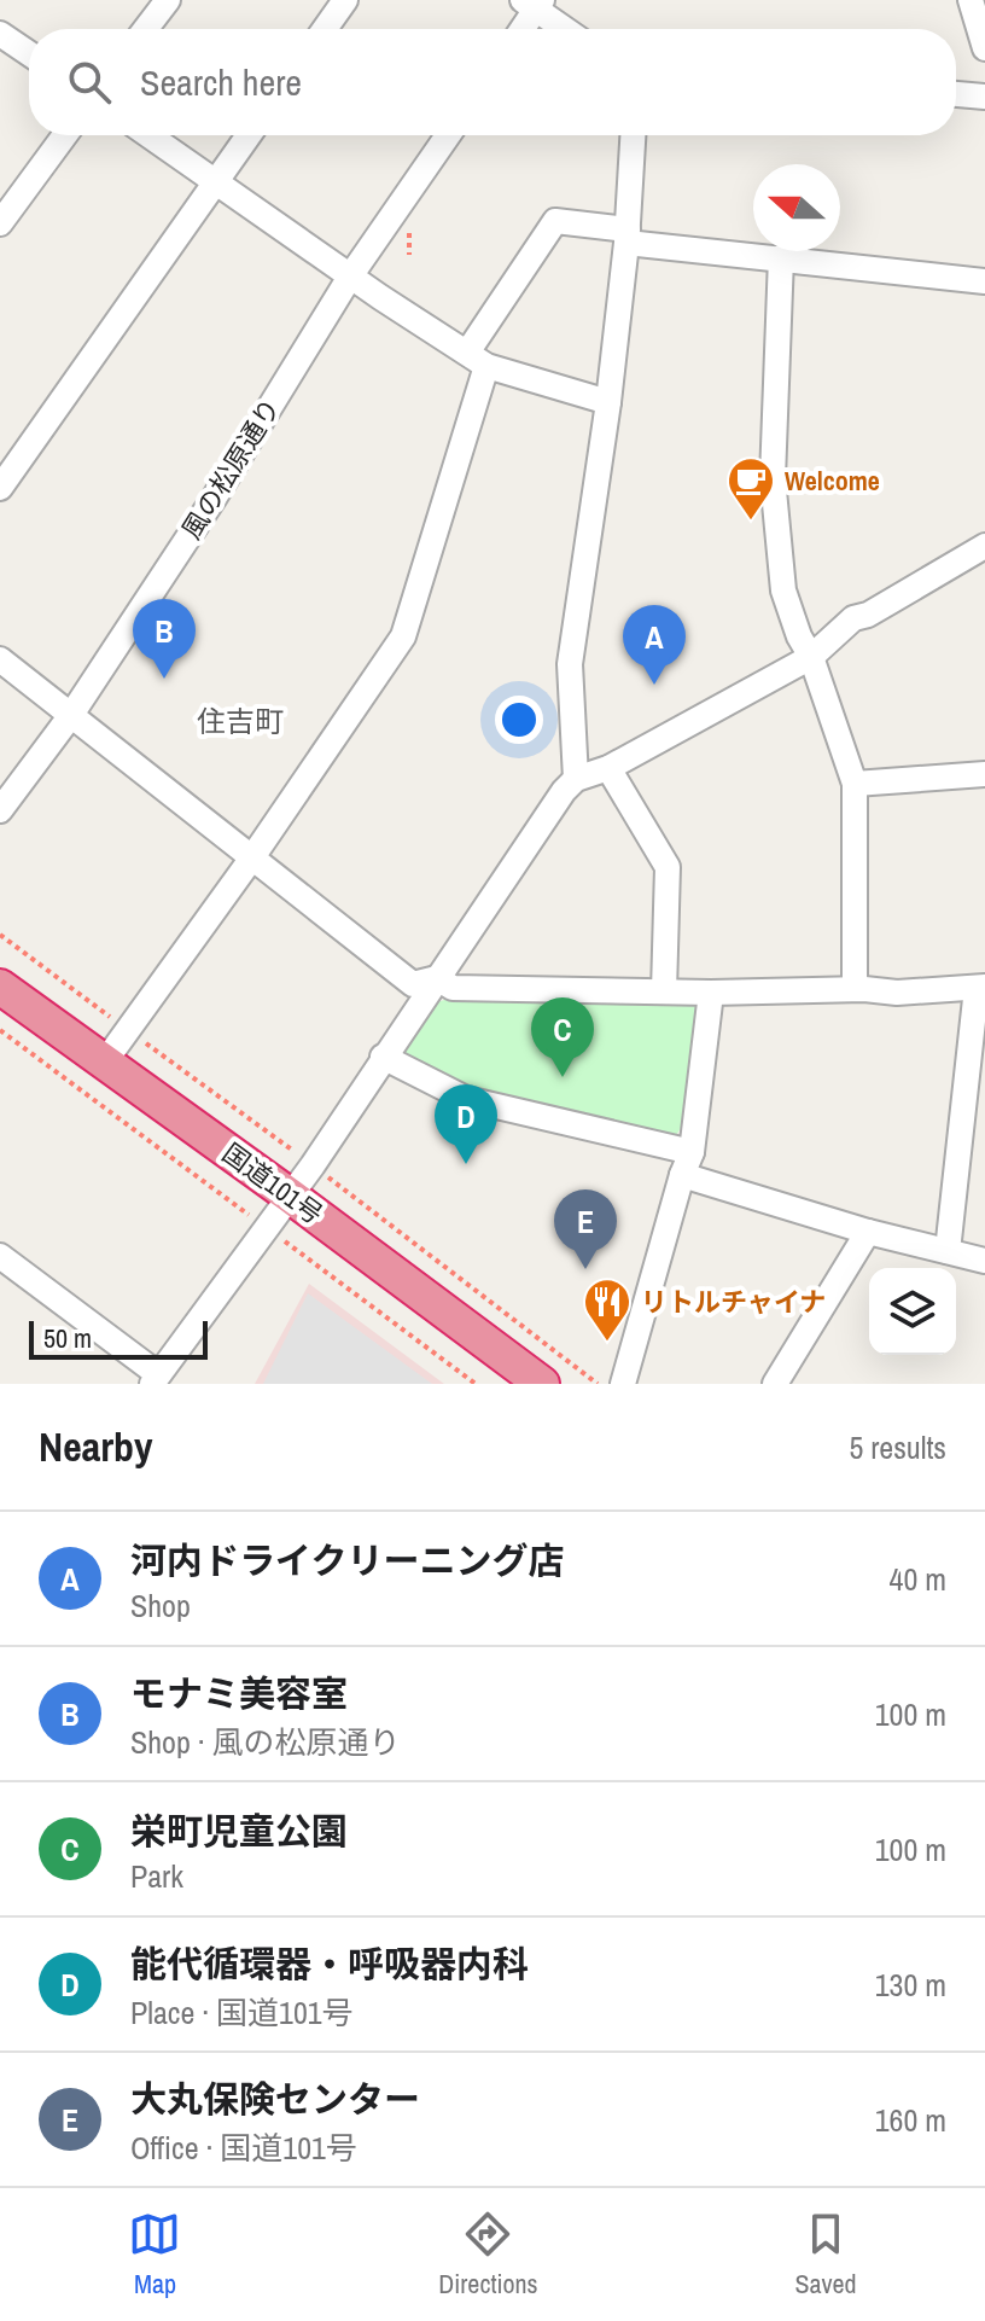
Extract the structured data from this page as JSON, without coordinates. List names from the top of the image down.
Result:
{
  "streets": {
    "highway": ["国道101号"],
    "street": ["風の松原通り"]
  },
  "districts": ["住吉町"],
  "places": {
    "cafe": ["Welcome"],
    "restaurant": ["リトルチャイナ"]
  },
  "scale_bar": "50 m",
  "north": "left",
  "page": {
    "search": "Search here",
    "pins": [
      "B",
      "A",
      "C",
      "D",
      "E"
    ],
    "scale": "50 m",
    "heading": ["Nearby", "5 results"],
    "list": [
      {
        "mark": "A",
        "name": "河内ドライクリーニング店",
        "note": "Shop",
        "value": "40 m"
      },
      {
        "mark": "B",
        "name": "モナミ美容室",
        "note": "Shop · 風の松原通り",
        "value": "100 m"
      },
      {
        "mark": "C",
        "name": "栄町児童公園",
        "note": "Park",
        "value": "100 m"
      },
      {
        "mark": "D",
        "name": "能代循環器・呼吸器内科",
        "note": "Place · 国道101号",
        "value": "130 m"
      },
      {
        "mark": "E",
        "name": "大丸保険センター",
        "note": "Office · 国道101号",
        "value": "160 m"
      }
    ],
    "nav": ["Map", "Directions", "Saved"]
  }
}
